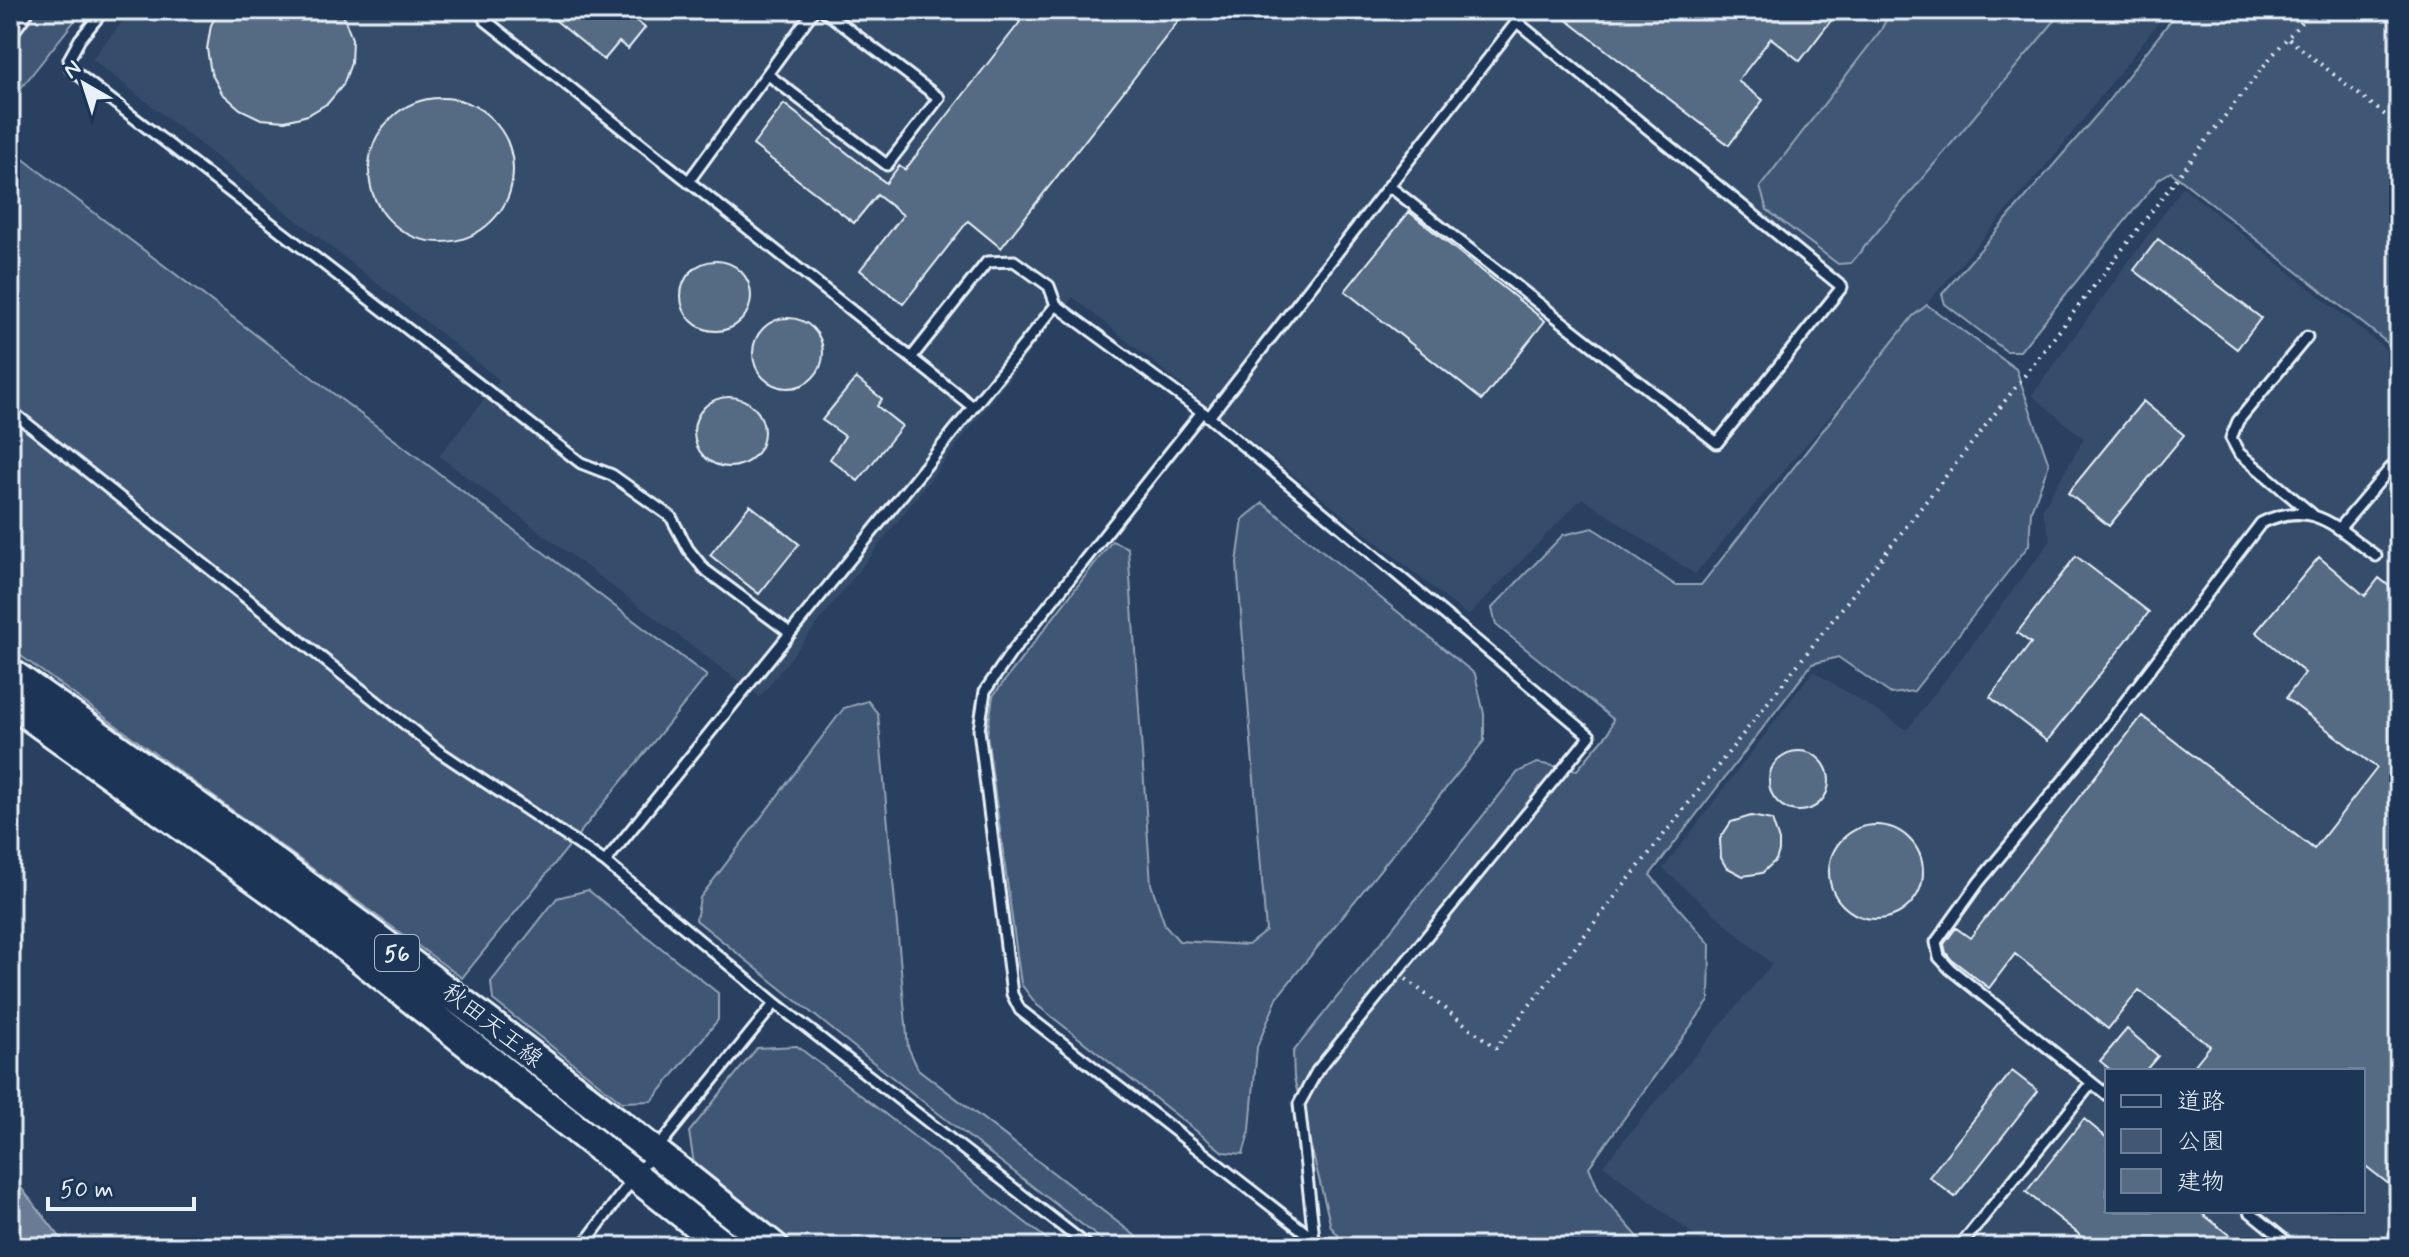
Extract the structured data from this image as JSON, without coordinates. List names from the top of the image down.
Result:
{
  "streets": {
    "main road": ["56", "秋田天王線"]
  },
  "legend": ["道路", "公園", "建物"],
  "scale_bar": "50 m",
  "north": "top left"
}
